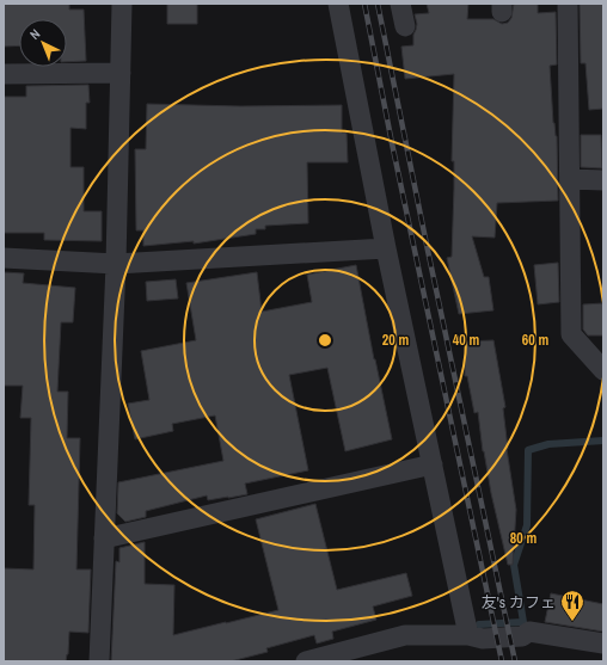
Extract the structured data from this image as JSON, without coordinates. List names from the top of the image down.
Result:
{
  "places": {
    "restaurant": ["友's カフェ"]
  },
  "north": "top left",
  "rings": [
    "20 m",
    "40 m",
    "60 m",
    "80 m"
  ]
}
